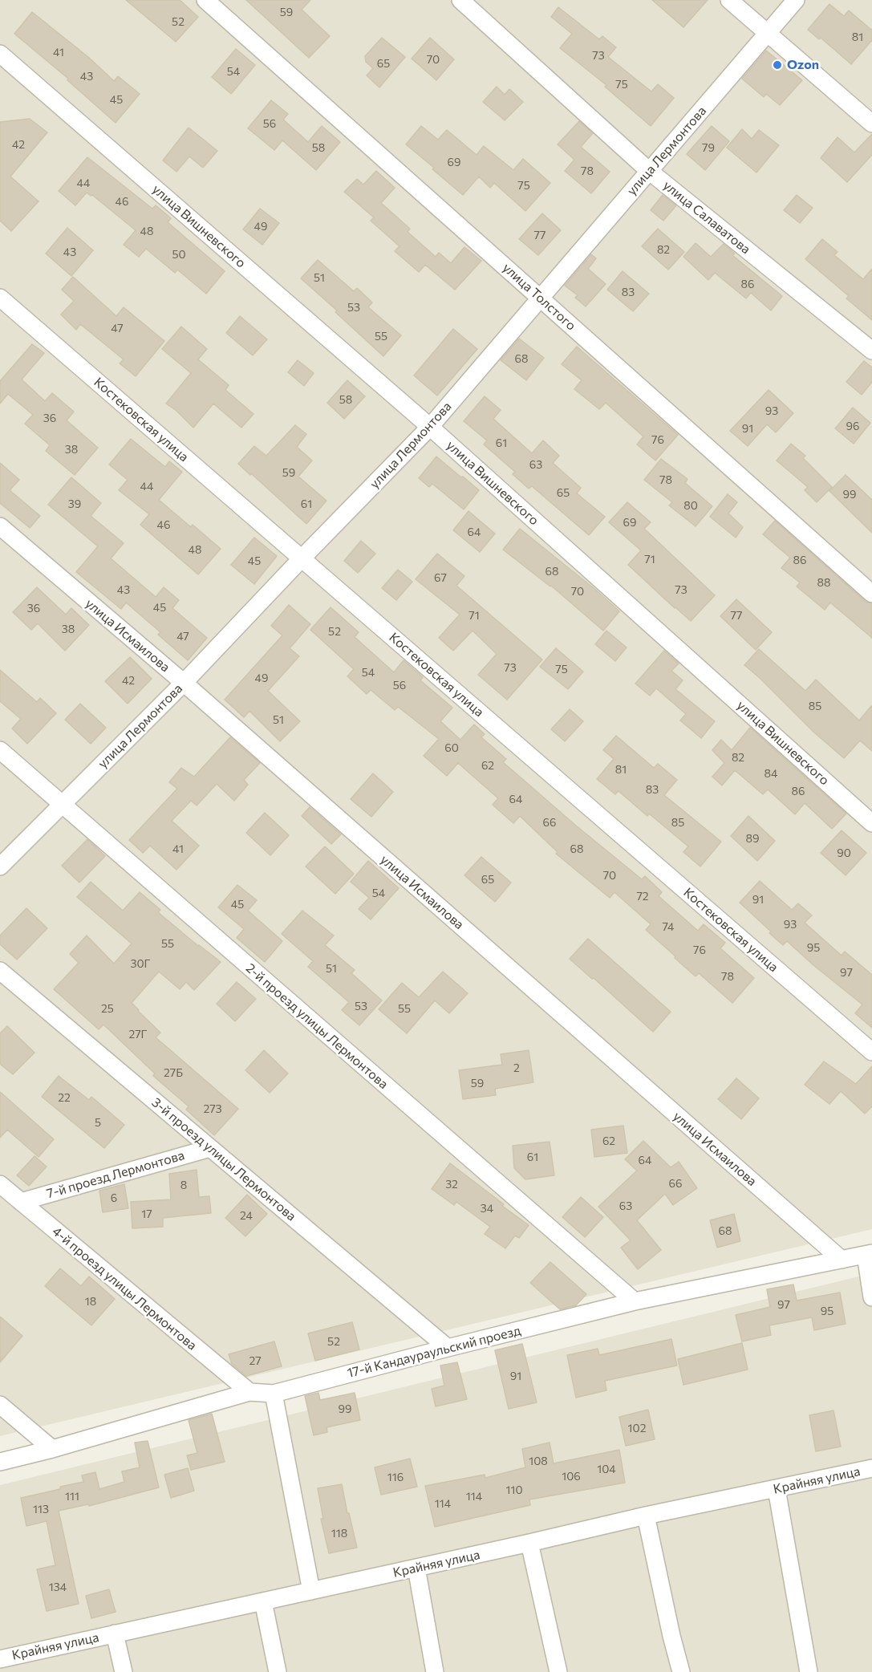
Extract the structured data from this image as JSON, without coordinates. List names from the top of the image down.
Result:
{
  "streets": {
    "street": [
      "улица Лермонтова",
      "улица Салаватова",
      "улица Вишневского",
      "улица Толстого",
      "Костековская улица",
      "улица Исмаилова",
      "2-й проезд улицы Лермонтова",
      "3-й проезд улицы Лермонтова",
      "7-й проезд Лермонтова",
      "4-й проезд улицы Лермонтова",
      "17-й Кандаураульский проезд",
      "Крайняя улица"
    ]
  },
  "crossings": [
    ["улица Лермонтова", "улица Салаватова"],
    ["улица Лермонтова", "улица Вишневского"],
    ["улица Лермонтова", "улица Толстого"],
    ["улица Лермонтова", "Костековская улица"],
    ["улица Лермонтова", "улица Исмаилова"],
    ["улица Лермонтова", "2-й проезд улицы Лермонтова"],
    ["улица Исмаилова", "17-й Кандаураульский проезд"],
    ["2-й проезд улицы Лермонтова", "17-й Кандаураульский проезд"],
    ["3-й проезд улицы Лермонтова", "7-й проезд Лермонтова"],
    ["3-й проезд улицы Лермонтова", "17-й Кандаураульский проезд"],
    ["7-й проезд Лермонтова", "4-й проезд улицы Лермонтова"],
    ["4-й проезд улицы Лермонтова", "17-й Кандаураульский проезд"]
  ],
  "places": ["Ozon"],
  "house_numbers": [
    "59",
    "52",
    "81",
    "41",
    "73",
    "70",
    "65",
    "54",
    "43",
    "75",
    "45",
    "56",
    "42",
    "58",
    "79",
    "69",
    "78",
    "44",
    "75",
    "46",
    "49",
    "48",
    "77",
    "82",
    "43",
    "50",
    "51",
    "86",
    "83",
    "53",
    "47",
    "55",
    "68",
    "58",
    "93",
    "36",
    "96",
    "91",
    "76",
    "61",
    "38",
    "63",
    "59",
    "78",
    "44",
    "65",
    "99",
    "39",
    "61",
    "80",
    "69",
    "46",
    "64",
    "48",
    "71",
    "86",
    "45",
    "68",
    "67",
    "88",
    "43",
    "73",
    "70",
    "45",
    "36",
    "71",
    "77",
    "38",
    "52",
    "47",
    "73",
    "75",
    "54",
    "49",
    "42",
    "56",
    "85",
    "51",
    "60",
    "82",
    "62",
    "81",
    "84",
    "83",
    "86",
    "64",
    "66",
    "85",
    "89",
    "41",
    "68",
    "90",
    "70",
    "65",
    "54",
    "72",
    "91",
    "45",
    "93",
    "74",
    "55",
    "95",
    "76",
    "30Г",
    "51",
    "97",
    "78",
    "53",
    "25",
    "55",
    "27Г",
    "2",
    "27Б",
    "59",
    "22",
    "27З",
    "5",
    "62",
    "61",
    "64",
    "66",
    "32",
    "8",
    "6",
    "63",
    "34",
    "17",
    "24",
    "68",
    "18",
    "97",
    "95",
    "52",
    "27",
    "91",
    "99",
    "102",
    "108",
    "104",
    "106",
    "116",
    "110",
    "111",
    "114",
    "114",
    "113",
    "118",
    "134"
  ]
}
